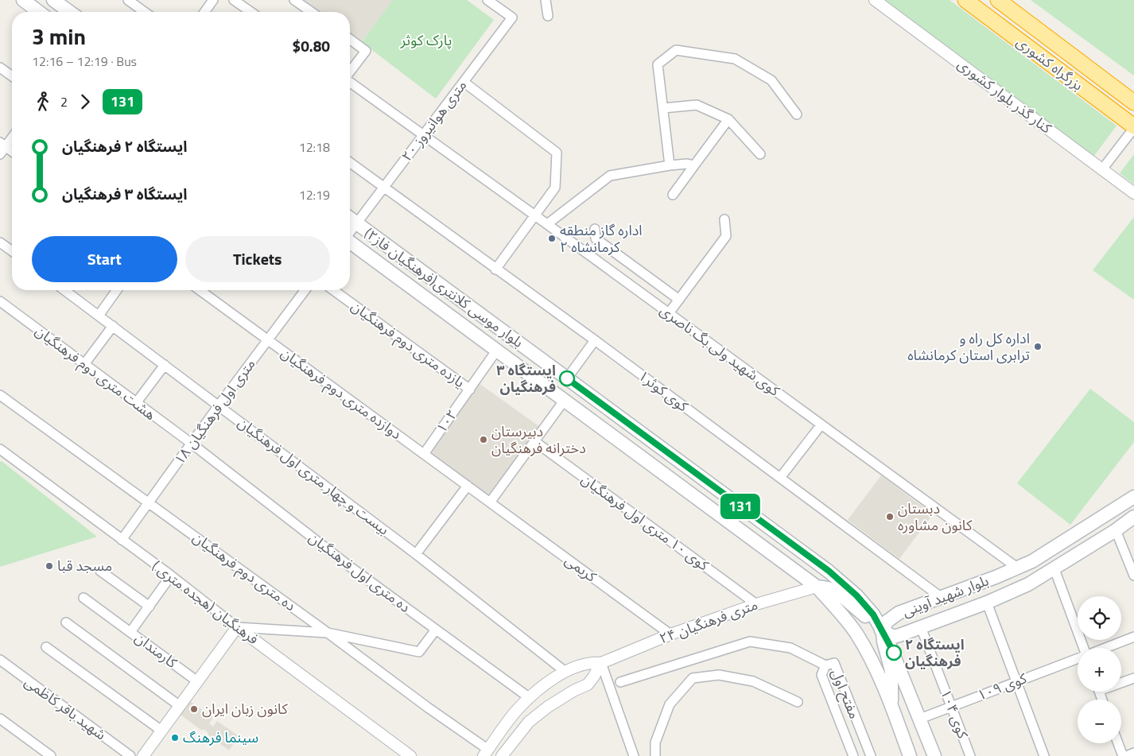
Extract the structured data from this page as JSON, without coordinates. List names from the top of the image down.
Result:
{
  "streets": {
    "highway": ["بزرگراه کشوری"],
    "main road": ["بلوار موسی کلانتری(فرهنگیان فاز۲)", "بلوار شهید آوینی"],
    "street": [
      "کنار گذر بلوار کشوری",
      "۲۰ متری هوانیروز",
      "یازده متری دوم فرهنگیان",
      "کوی شهید ولی بگ ناصری",
      "هشت متری دوم فرهنگیان",
      "کوی کوثر۱",
      "دوازده متری دوم فرهنگیان",
      "۱۸ متری اول فرهنگیان",
      "۱۰۲",
      "بیست و چهار متری اول فرهنگیان",
      "کوی ۱۰ متری اول فرهنگیان",
      "کریمی",
      "ده متری دوم فرهنگیان",
      "ده متری اول فرهنگیان",
      "فرهنگیان (هجده متری )",
      "۲۴ متری فرهنگیان",
      "کارمندان",
      "کوی ۱۰۹",
      "مفتح اول",
      "شهید باقر کاظمی",
      "کوی ۱۰۴"
    ]
  },
  "crossings": [
    ["۲۰ متری هوانیروز", "بلوار موسی کلانتری(فرهنگیان فاز۲)"],
    ["۲۰ متری هوانیروز", "کوی شهید ولی بگ ناصری"],
    ["۲۰ متری هوانیروز", "کوی کوثر۱"],
    ["بلوار موسی کلانتری(فرهنگیان فاز۲)", "۱۰۲"],
    ["بلوار موسی کلانتری(فرهنگیان فاز۲)", "بلوار شهید آوینی"],
    ["بلوار موسی کلانتری(فرهنگیان فاز۲)", "۲۴ متری فرهنگیان"],
    ["بلوار موسی کلانتری(فرهنگیان فاز۲)", "کوی ۱۰۹"],
    ["یازده متری دوم فرهنگیان", "۱۰۲"],
    ["کوی شهید ولی بگ ناصری", "بلوار شهید آوینی"],
    ["هشت متری دوم فرهنگیان", "۱۸ متری اول فرهنگیان"],
    ["هشت متری دوم فرهنگیان", "ده متری اول فرهنگیان"],
    ["کوی کوثر۱", "بلوار شهید آوینی"],
    ["دوازده متری دوم فرهنگیان", "۱۸ متری اول فرهنگیان"],
    ["دوازده متری دوم فرهنگیان", "۱۰۲"],
    ["دوازده متری دوم فرهنگیان", "کریمی"],
    ["۱۸ متری اول فرهنگیان", "بیست و چهار متری اول فرهنگیان"],
    ["۱۸ متری اول فرهنگیان", "ده متری دوم فرهنگیان"],
    ["۱۸ متری اول فرهنگیان", "ده متری اول فرهنگیان"],
    ["۱۸ متری اول فرهنگیان", "فرهنگیان (هجده متری )"],
    ["بیست و چهار متری اول فرهنگیان", "۲۴ متری فرهنگیان"],
    ["کوی ۱۰ متری اول فرهنگیان", "۲۴ متری فرهنگیان"],
    ["کریمی", "۲۴ متری فرهنگیان"],
    ["ده متری دوم فرهنگیان", "۲۴ متری فرهنگیان"],
    ["ده متری اول فرهنگیان", "۲۴ متری فرهنگیان"],
    ["بلوار شهید آوینی", "کوی ۱۰۴"],
    ["فرهنگیان (هجده متری )", "کارمندان"],
    ["کوی ۱۰۹", "کوی ۱۰۴"]
  ],
  "parks": ["پارک کوثر"],
  "places": [
    "اداره گاز منطقه ۲ کرمانشاه",
    "اداره کل راه و ترابری استان کرمانشاه",
    "ایستگاه ۳ فرهنگیان",
    "دبیرستان دخترانه فرهنگیان",
    "دبستان کانون مشاوره",
    "مسجد قبا",
    "ایستگاه ۲ فرهنگیان",
    "کانون زبان ایران",
    "سینما فرهنگ"
  ],
  "lines": ["bus line 131"],
  "page": {
    "on_map": "131",
    "heading": ["3 min", "12:16 – 12:19 · Bus", "$0.80"],
    "legs": ["2", "131"],
    "list": [
      {
        "name": "ایستگاه ۲ فرهنگیان",
        "value": "12:18"
      },
      {
        "name": "ایستگاه ۳ فرهنگیان",
        "value": "12:19"
      }
    ],
    "buttons": ["Start", "Tickets"],
    "map_buttons": ["+", "−"]
  }
}
